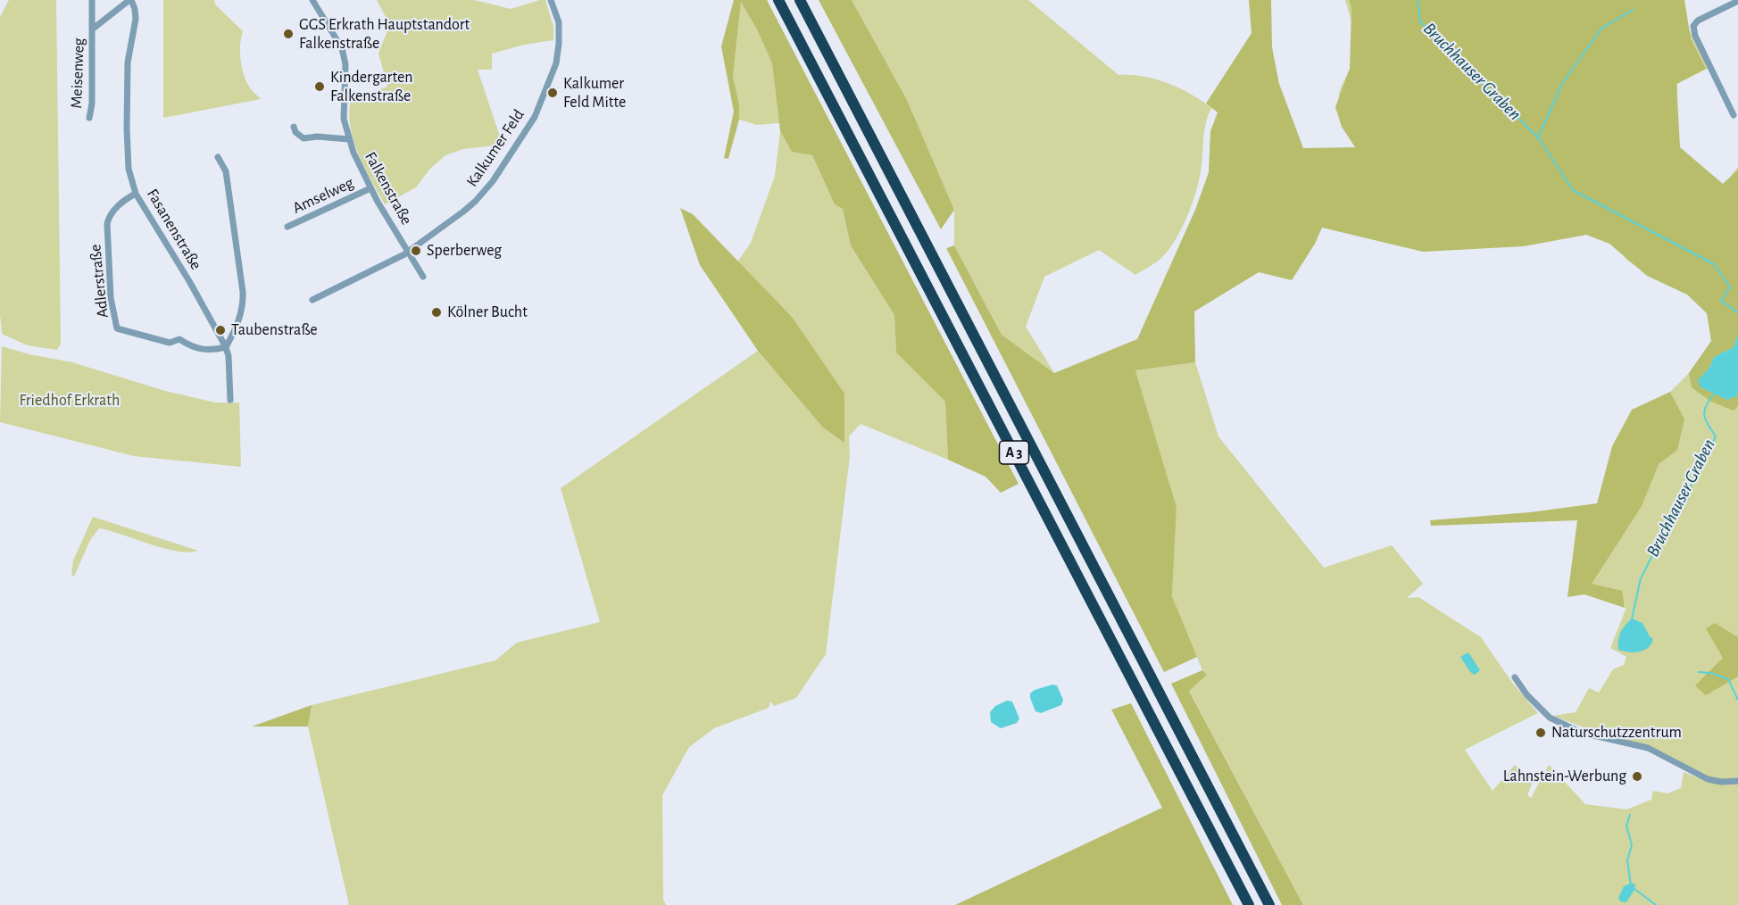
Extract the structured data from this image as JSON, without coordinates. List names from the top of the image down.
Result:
{
  "streets": {
    "highway": ["A 3"],
    "street": [
      "Meisenweg",
      "Kalkumer Feld",
      "Falkenstraße",
      "Amselweg",
      "Fasanenstraße",
      "Adlerstraße"
    ]
  },
  "crossings": [
    ["Meisenweg", "Fasanenstraße"],
    ["Kalkumer Feld", "Falkenstraße"],
    ["Falkenstraße", "Amselweg"],
    ["Fasanenstraße", "Adlerstraße"]
  ],
  "water": ["Bruchhauser Graben"],
  "parks": ["Friedhof Erkrath"],
  "places": [
    "GGS Erkrath Hauptstandort Falkenstraße",
    "Kindergarten Falkenstraße",
    "Kalkumer Feld Mitte",
    "Sperberweg",
    "Kölner Bucht",
    "Taubenstraße",
    "Naturschutzzentrum",
    "Lahnstein-Werbung"
  ]
}
